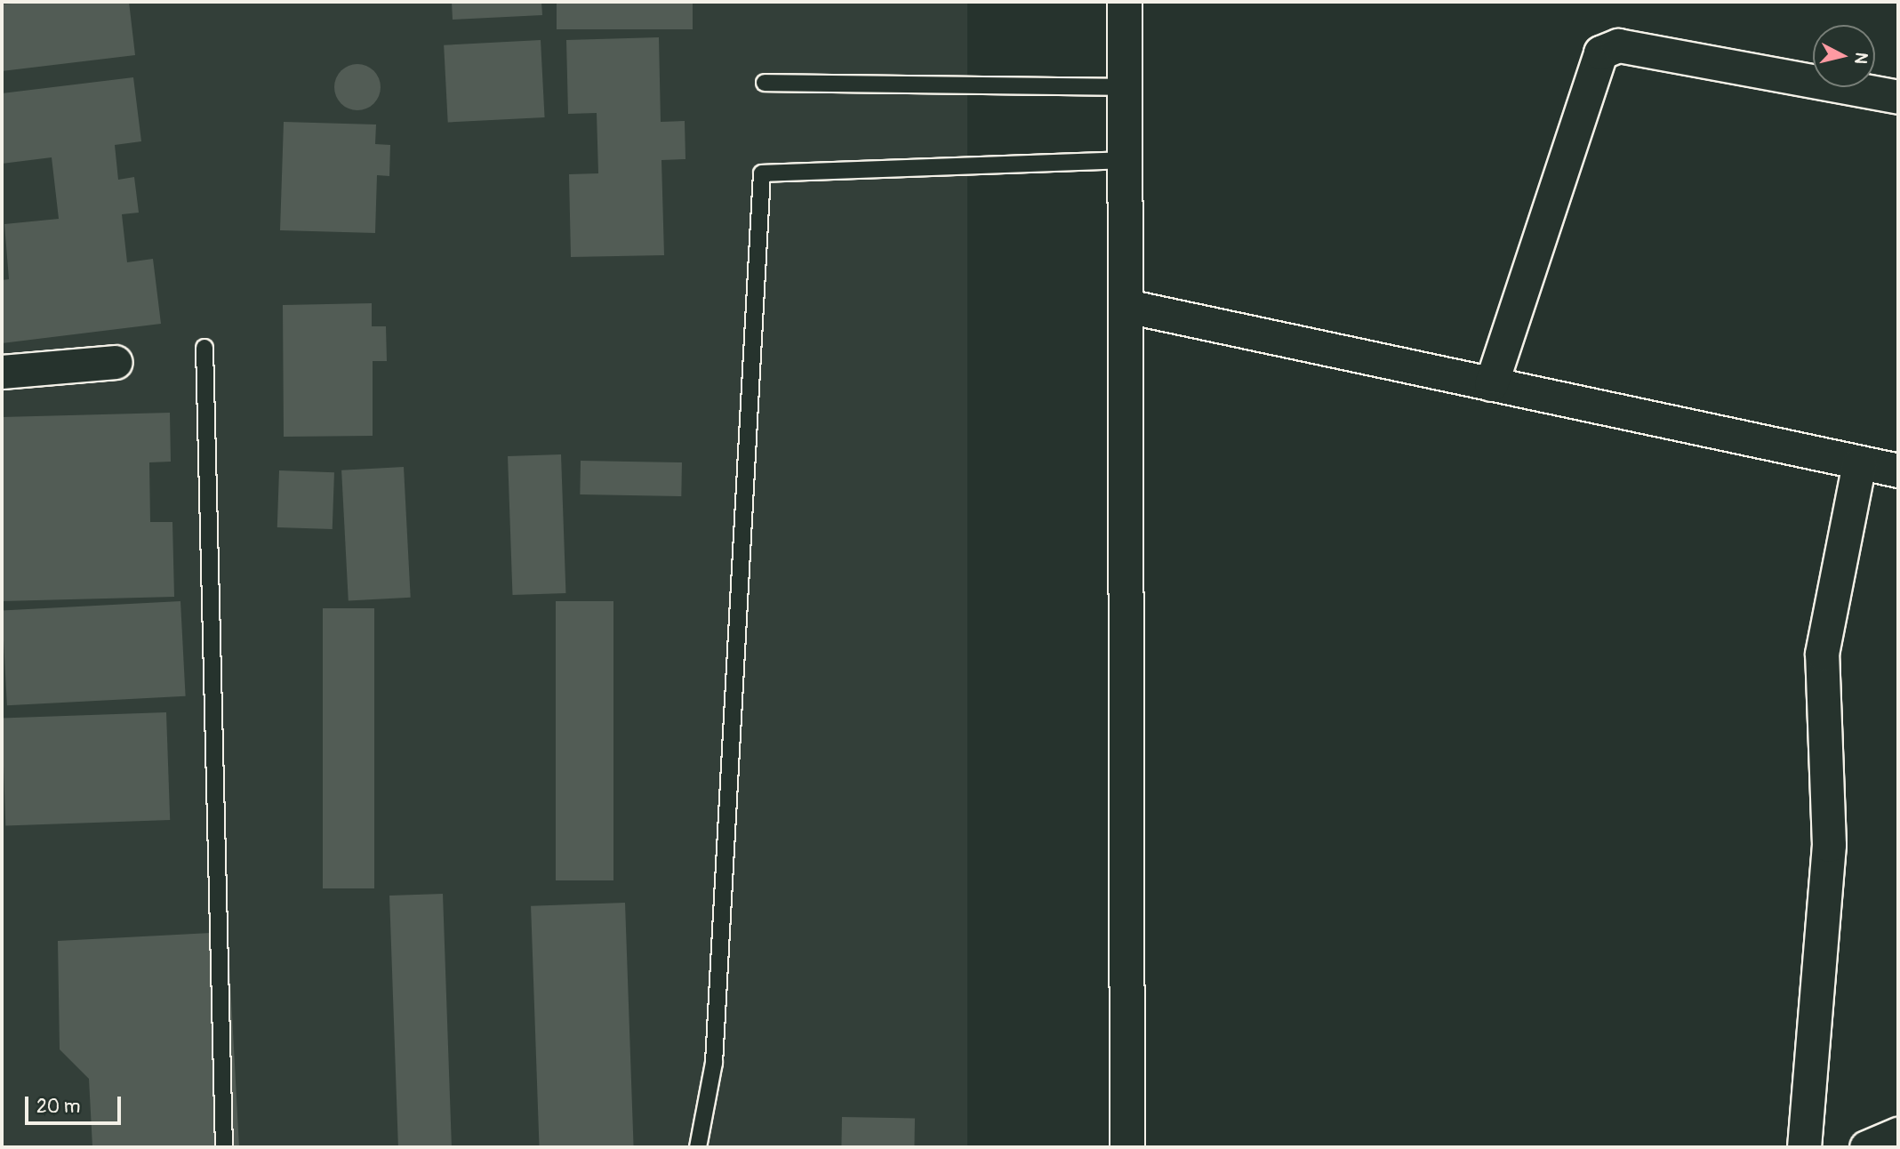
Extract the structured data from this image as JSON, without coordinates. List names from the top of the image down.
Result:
{
  "scale_bar": "20 m",
  "north": "right"
}
